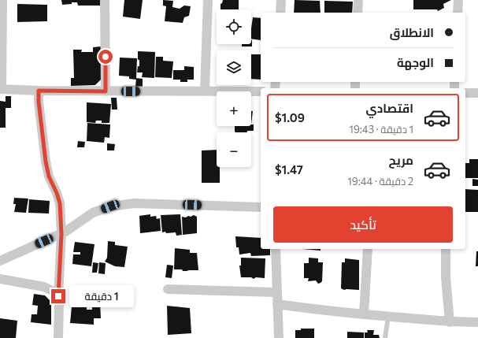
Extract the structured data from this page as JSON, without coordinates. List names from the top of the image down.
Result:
{
  "page": {
    "map_buttons": ["+", "−"],
    "banner": ["الانطلاق", "الوجهة"],
    "list": [
      {
        "name": "اقتصادي",
        "note": "1 دقيقة · 19:43",
        "value": "$1.09"
      },
      {
        "name": "مريح",
        "note": "2 دقيقة · 19:44",
        "value": "$1.47"
      }
    ],
    "buttons": "تأكيد",
    "bubble": "1 دقيقة"
  }
}
